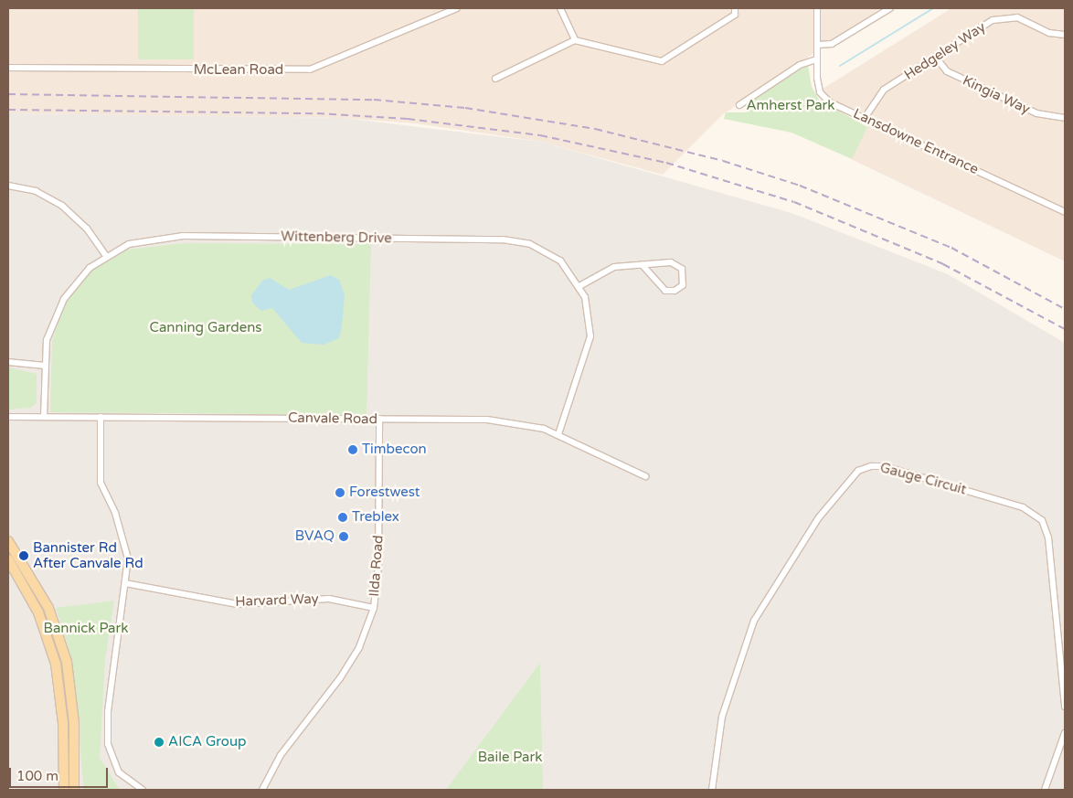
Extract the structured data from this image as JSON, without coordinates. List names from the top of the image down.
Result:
{
  "streets": {
    "street": [
      "Hedgeley Way",
      "McLean Road",
      "Kingia Way",
      "Lansdowne Entrance",
      "Wittenberg Drive",
      "Canvale Road",
      "Gauge Circuit",
      "Ilda Road",
      "Harvard Way"
    ]
  },
  "crossings": [
    ["Hedgeley Way", "Kingia Way"],
    ["Hedgeley Way", "Lansdowne Entrance"],
    ["Wittenberg Drive", "Canvale Road"],
    ["Canvale Road", "Ilda Road"],
    ["Ilda Road", "Harvard Way"]
  ],
  "parks": [
    "Amherst Park",
    "Canning Gardens",
    "Bannick Park",
    "Baile Park"
  ],
  "places": [
    "Timbecon",
    "Forestwest",
    "Treblex",
    "BVAQ",
    "Bannister Rd After Canvale Rd",
    "AICA Group"
  ],
  "scale_bar": "100 m"
}
